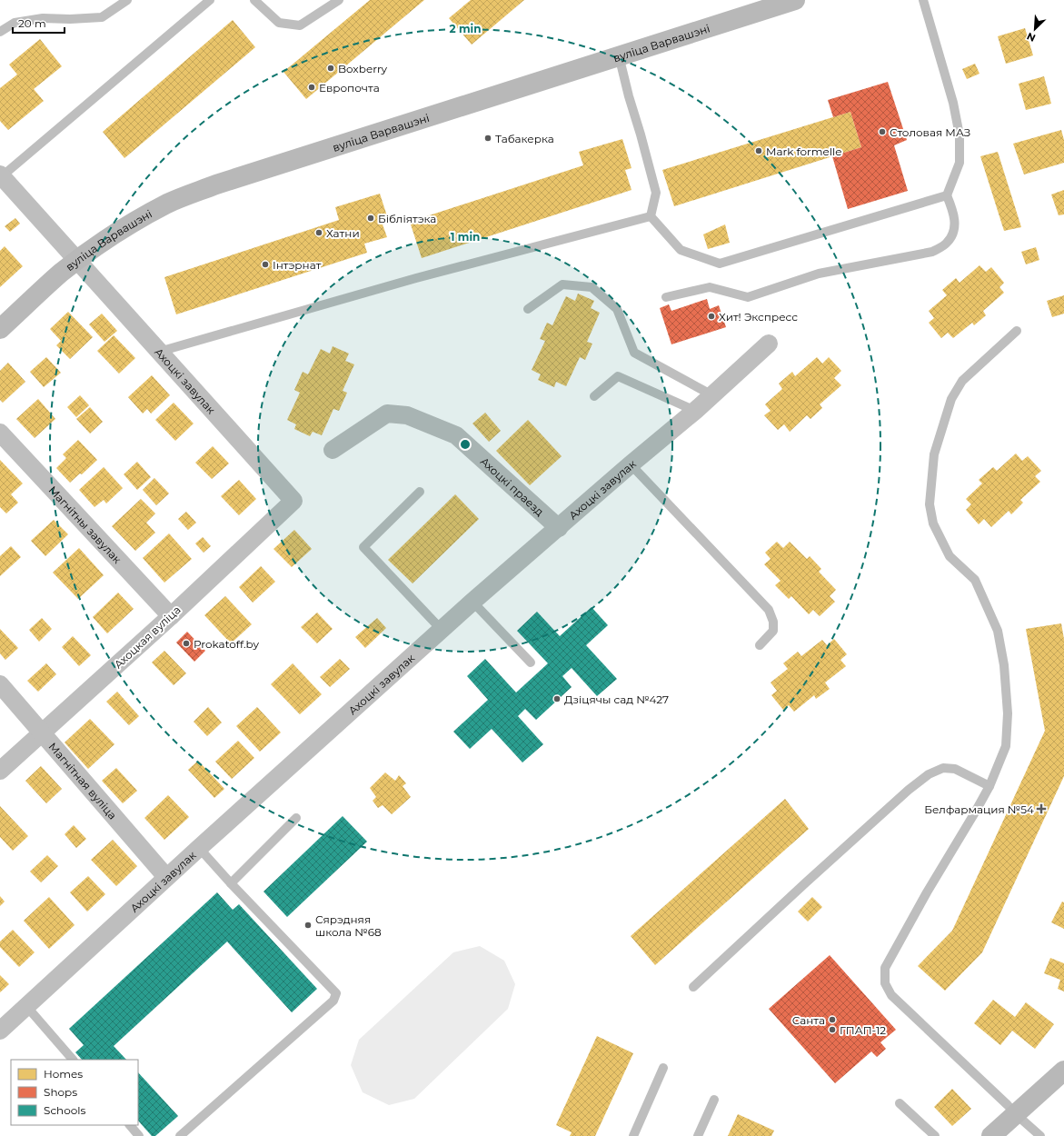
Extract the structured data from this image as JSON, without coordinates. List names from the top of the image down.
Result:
{
  "streets": {
    "street": [
      "вуліца Варвашэні",
      "Ахоцкі завулак",
      "Ахоцкі праезд",
      "Магнітны завулак",
      "Ахоцкая вуліца",
      "Магнітная вуліца"
    ]
  },
  "crossings": [
    ["вуліца Варвашэні", "Ахоцкі завулак"],
    ["Ахоцкі завулак", "Ахоцкі праезд"],
    ["Ахоцкі завулак", "Ахоцкая вуліца"],
    ["Ахоцкі завулак", "Магнітная вуліца"],
    ["Магнітны завулак", "Ахоцкая вуліца"],
    ["Ахоцкая вуліца", "Магнітная вуліца"]
  ],
  "places": {
    "other": [
      "Boxberry",
      "Европочта",
      "Столовая МАЗ",
      "Табакерка",
      "Mark formelle",
      "Бібліятэка",
      "Хатни",
      "Інтэрнат",
      "Хит! Экспресс",
      "Prokatoff.by",
      "Дзіцячы сад №427",
      "Сярэдняя школа №68",
      "Санта",
      "ГПАП-12"
    ],
    "health": ["Белфармация №54"]
  },
  "legend": ["Homes", "Shops", "Schools"],
  "scale_bar": "20 m",
  "north": "bottom left",
  "rings": ["2 min", "1 min"]
}
